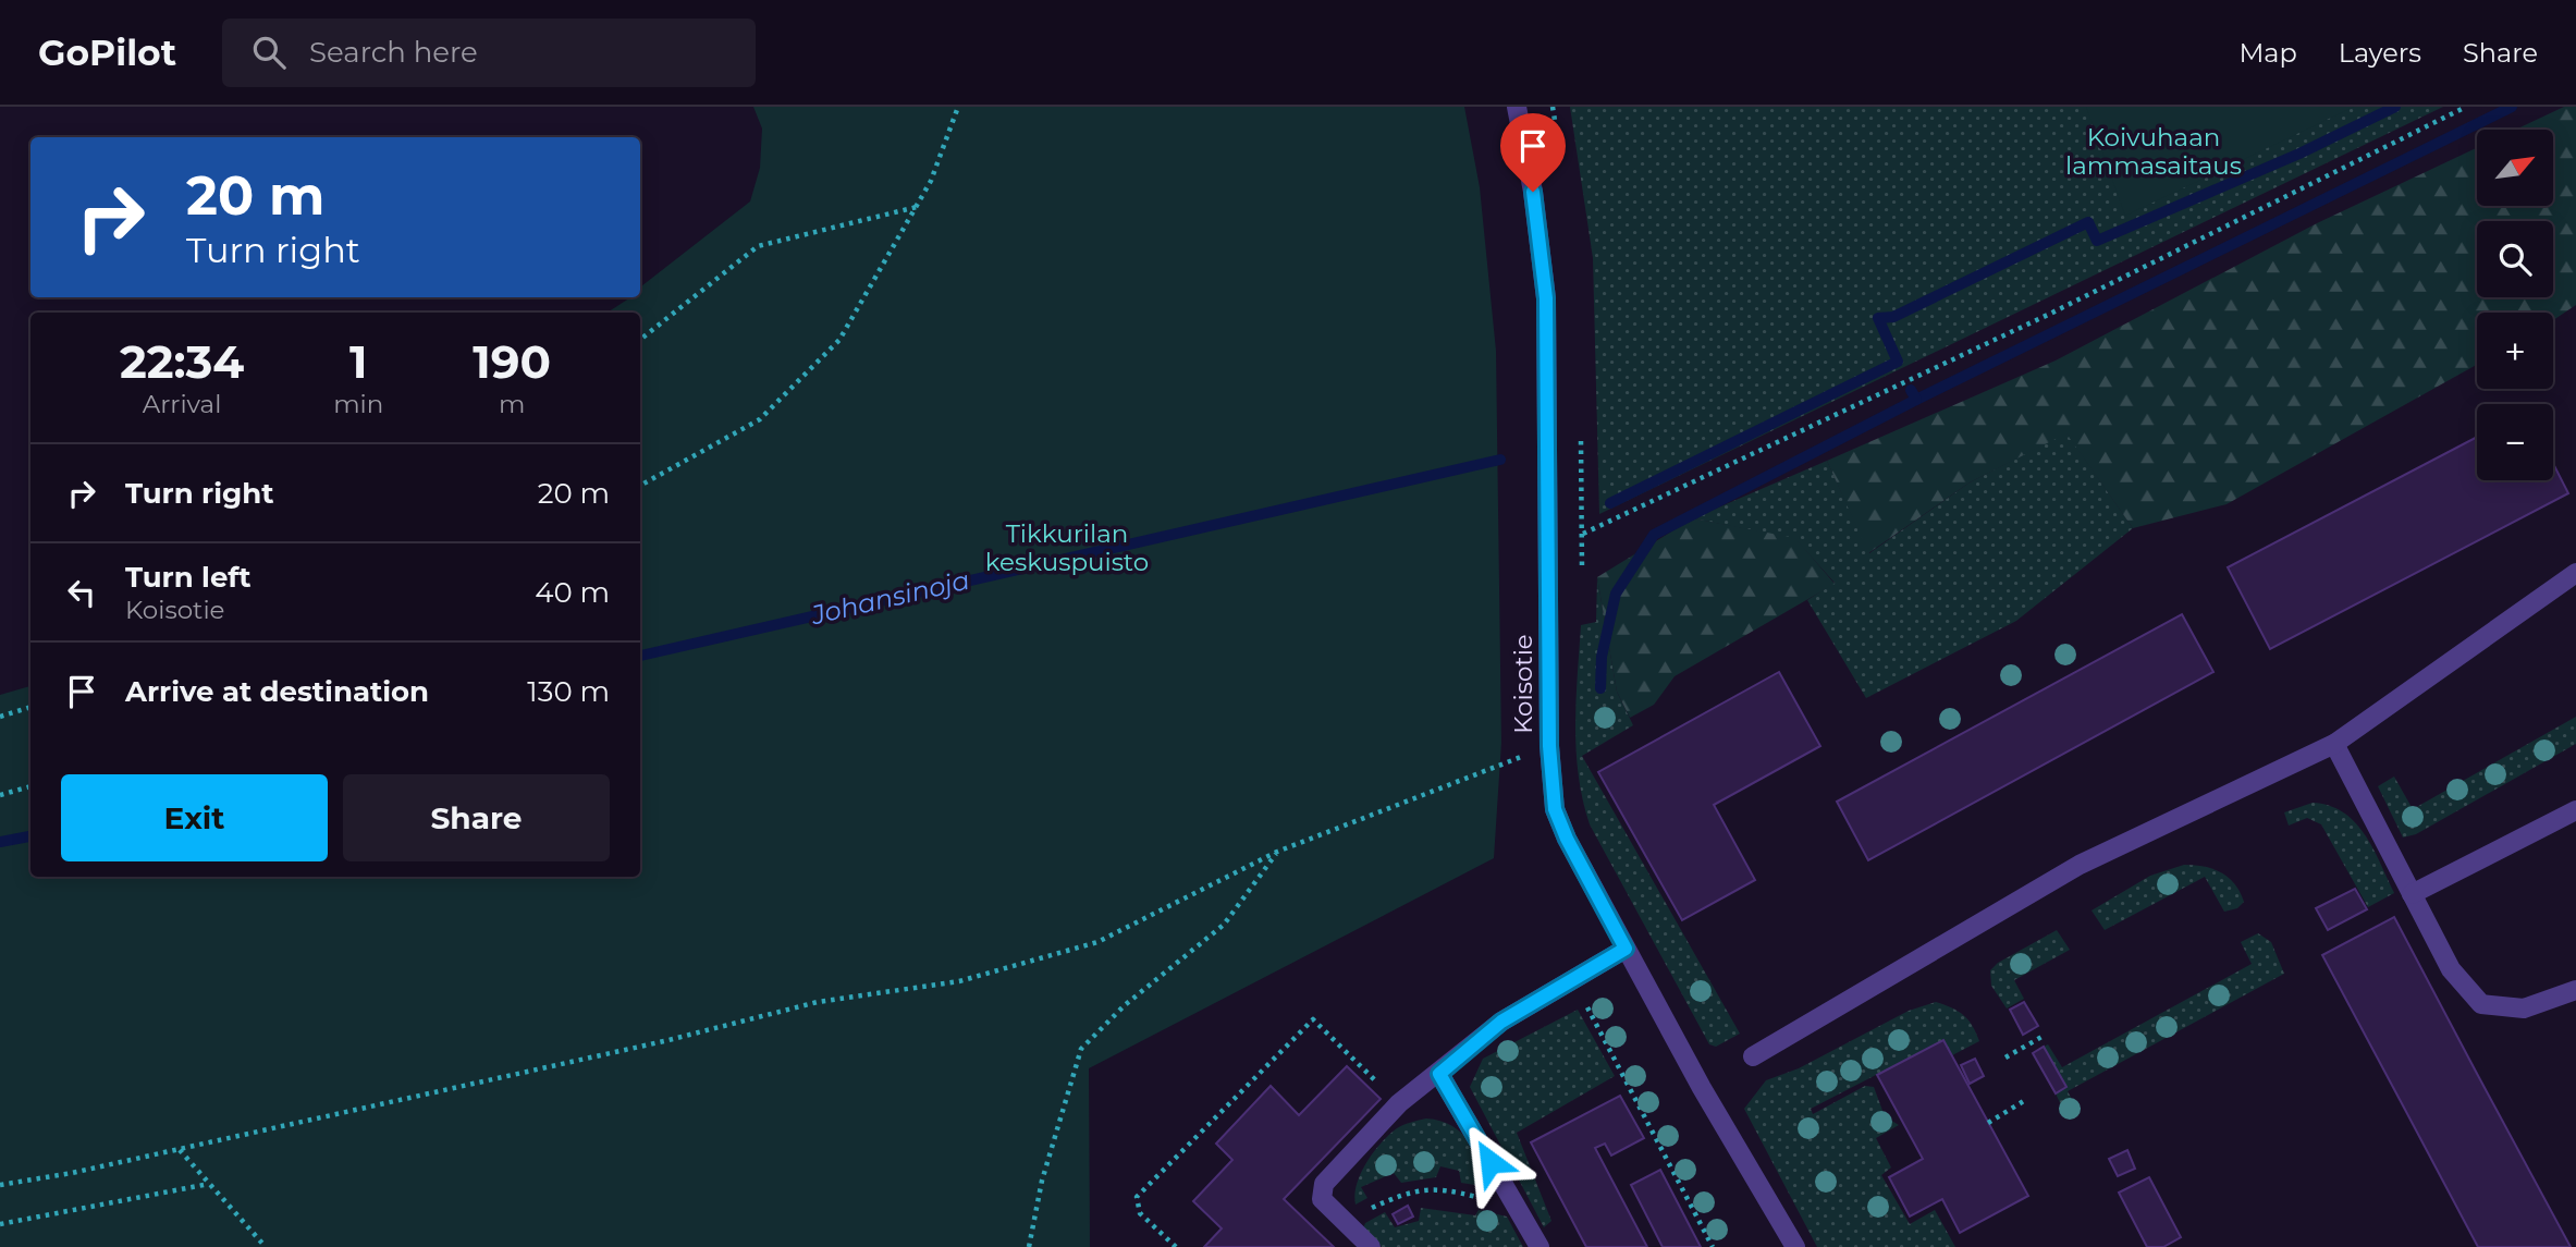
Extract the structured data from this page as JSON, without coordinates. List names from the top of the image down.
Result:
{
  "streets": {
    "street": ["Koisotie"]
  },
  "water": ["Johansinoja"],
  "parks": ["Koivuhaan lammasaitaus", "Tikkurilan keskuspuisto"],
  "north": "top right",
  "page": {
    "header": "GoPilot",
    "search": "Search here",
    "nav": ["Map", "Layers", "Share"],
    "map_buttons": ["+", "−"],
    "turn": ["20 m", "Turn right"],
    "eta": [
      "22:34",
      "Arrival",
      "1",
      "min",
      "190",
      "m"
    ],
    "list": [
      {
        "name": "Turn right",
        "value": "20 m"
      },
      {
        "name": "Turn left",
        "note": "Koisotie",
        "value": "40 m"
      },
      {
        "name": "Arrive at destination",
        "value": "130 m"
      }
    ],
    "buttons": ["Exit", "Share"]
  }
}
